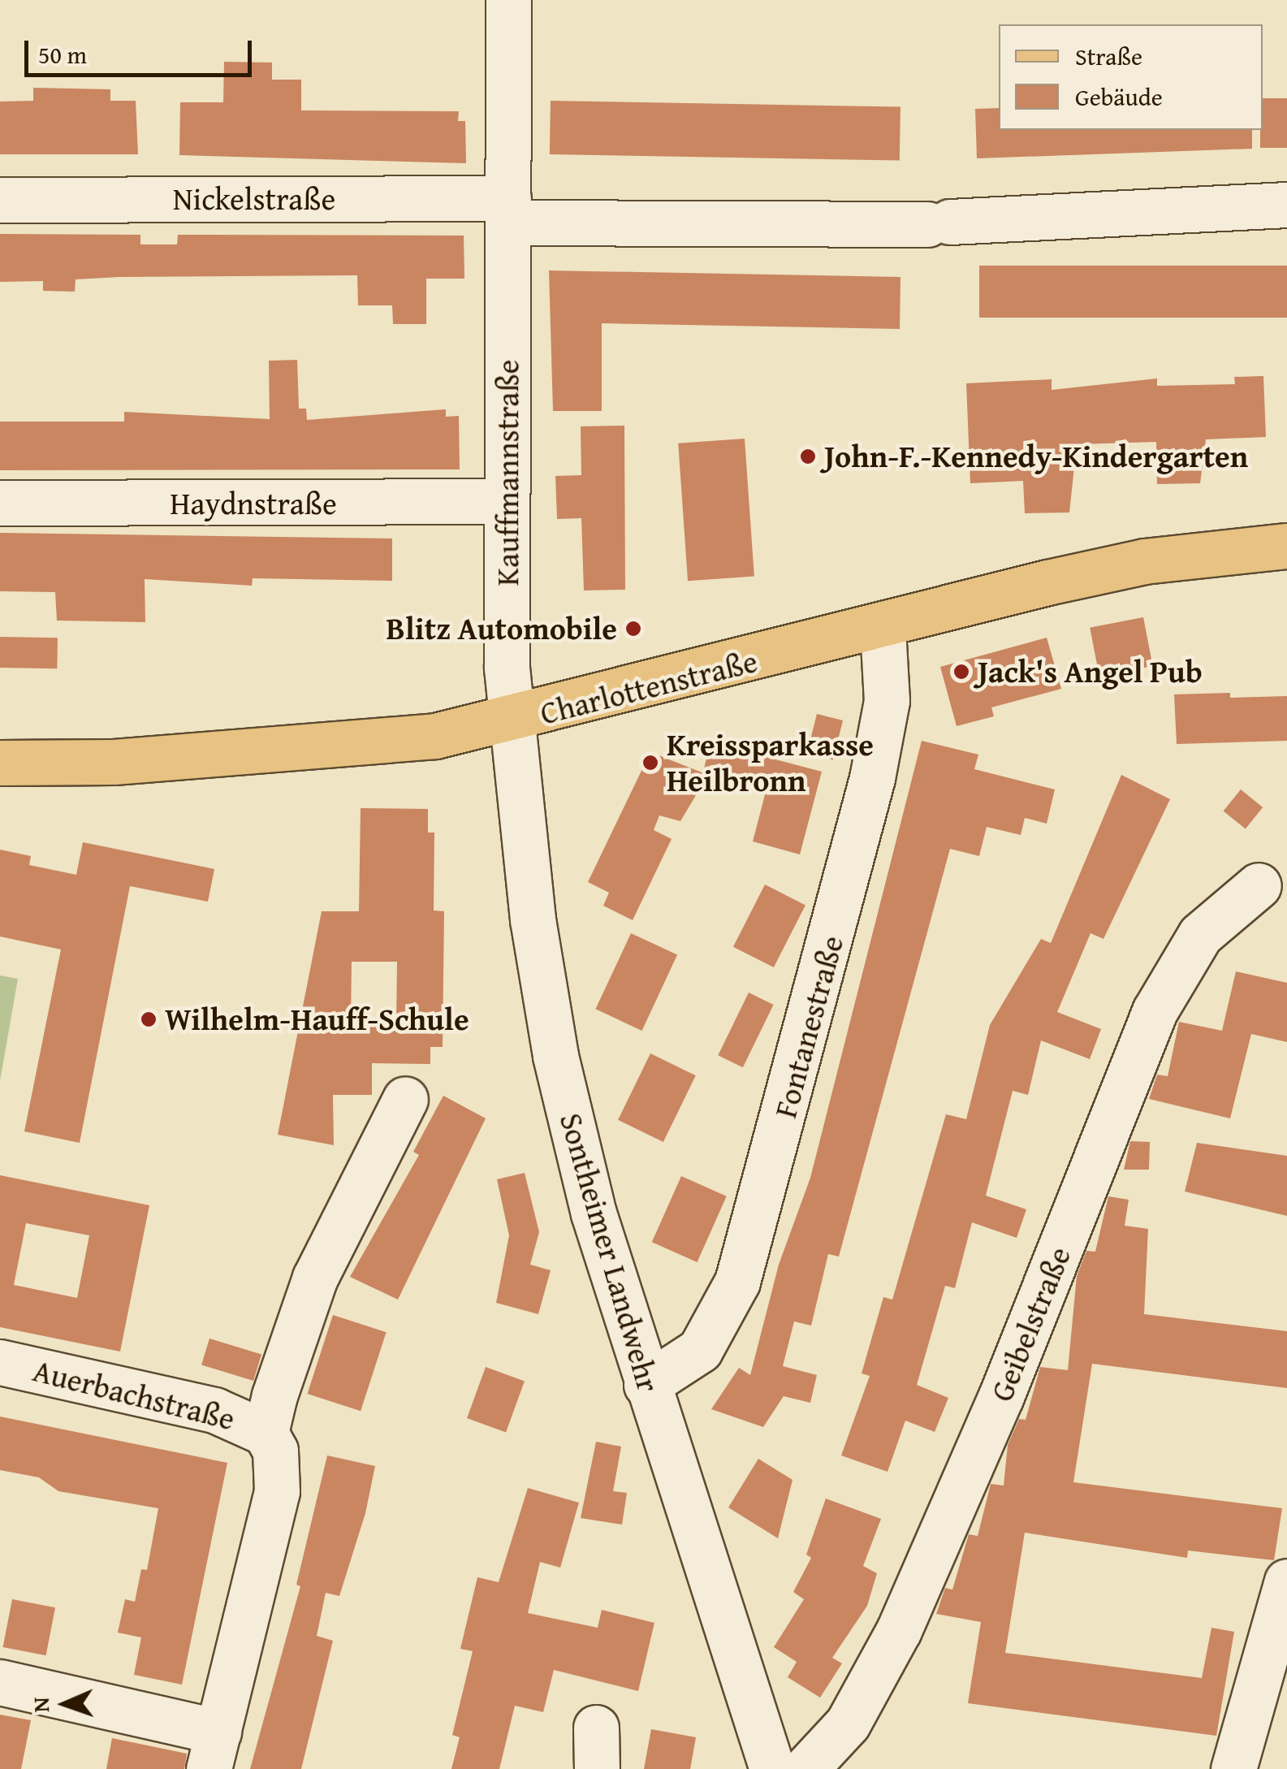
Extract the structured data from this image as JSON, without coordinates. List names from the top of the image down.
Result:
{
  "streets": {
    "main road": ["Charlottenstraße"],
    "street": [
      "Nickelstraße",
      "Kauffmannstraße",
      "Haydnstraße",
      "Fontanestraße",
      "Sontheimer Landwehr",
      "Geibelstraße",
      "Auerbachstraße"
    ]
  },
  "crossings": [
    ["Nickelstraße", "Kauffmannstraße"],
    ["Kauffmannstraße", "Haydnstraße"],
    ["Kauffmannstraße", "Charlottenstraße"],
    ["Kauffmannstraße", "Sontheimer Landwehr"],
    ["Charlottenstraße", "Fontanestraße"],
    ["Charlottenstraße", "Sontheimer Landwehr"],
    ["Fontanestraße", "Sontheimer Landwehr"]
  ],
  "places": [
    "John-F.-Kennedy-Kindergarten",
    "Blitz Automobile",
    "Jack's Angel Pub",
    "Kreissparkasse Heilbronn",
    "Wilhelm-Hauff-Schule"
  ],
  "legend": ["Straße", "Gebäude"],
  "scale_bar": "50 m",
  "north": "left"
}
